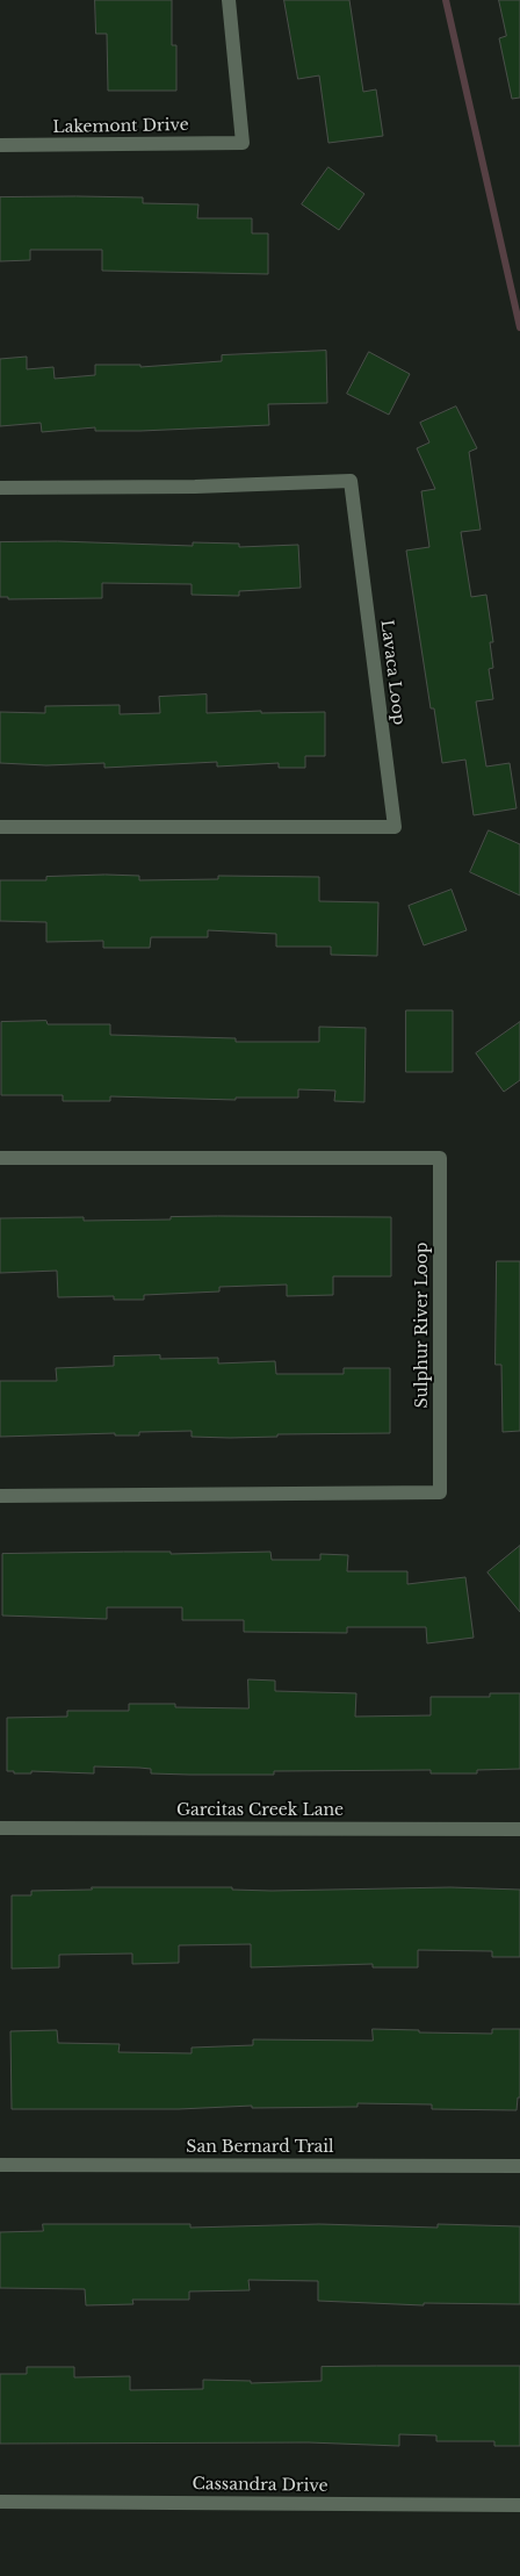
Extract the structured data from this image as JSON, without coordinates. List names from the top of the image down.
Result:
{
  "streets": {
    "street": [
      "Lakemont Drive",
      "Lavaca Loop",
      "Sulphur River Loop",
      "Garcitas Creek Lane",
      "San Bernard Trail",
      "Cassandra Drive"
    ]
  }
}
